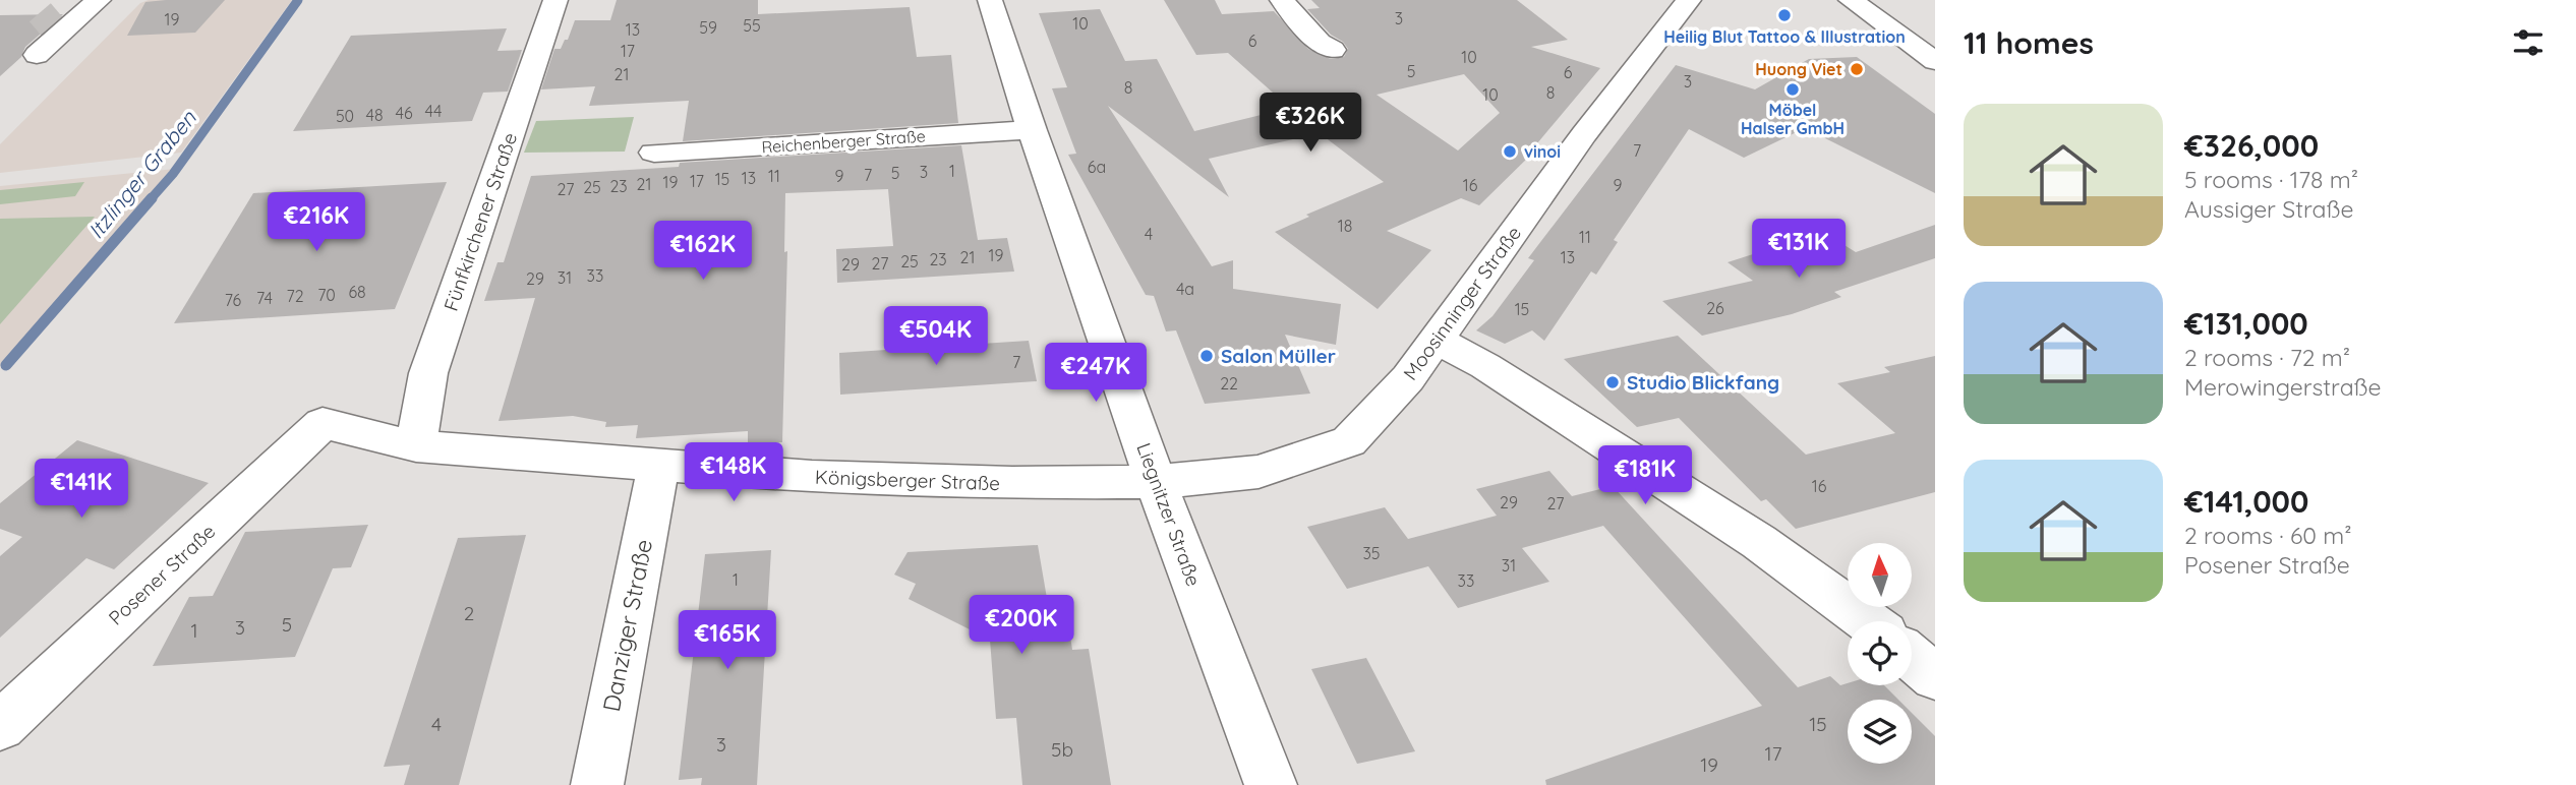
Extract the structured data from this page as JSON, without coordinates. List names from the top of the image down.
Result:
{
  "streets": {
    "street": [
      "Reichenberger Straße",
      "Fünfkirchener Straße",
      "Moosinninger Straße",
      "Königsberger Straße",
      "Liegnitzer Straße",
      "Posener Straße",
      "Danziger Straße"
    ]
  },
  "crossings": [
    ["Reichenberger Straße", "Liegnitzer Straße"],
    ["Fünfkirchener Straße", "Königsberger Straße"],
    ["Moosinninger Straße", "Königsberger Straße"],
    ["Moosinninger Straße", "Liegnitzer Straße"],
    ["Königsberger Straße", "Liegnitzer Straße"],
    ["Königsberger Straße", "Posener Straße"],
    ["Königsberger Straße", "Danziger Straße"]
  ],
  "water": ["Itzlinger Graben"],
  "places": [
    "Heilig Blut Tattoo & Illustration",
    "Huong Viet",
    "Möbel Halser GmbH",
    "vinoi",
    "Salon Müller",
    "Studio Blickfang"
  ],
  "house_numbers": [
    "3",
    "19",
    "10",
    "55",
    "59",
    "13",
    "6",
    "17",
    "10",
    "5",
    "6",
    "21",
    "3",
    "8",
    "8",
    "10",
    "44",
    "46",
    "48",
    "50",
    "7",
    "6a",
    "1",
    "3",
    "5",
    "7",
    "11",
    "9",
    "13",
    "15",
    "17",
    "19",
    "21",
    "16",
    "9",
    "23",
    "25",
    "27",
    "18",
    "4",
    "11",
    "19",
    "21",
    "13",
    "23",
    "25",
    "27",
    "29",
    "33",
    "31",
    "29",
    "4a",
    "68",
    "70",
    "72",
    "74",
    "76",
    "26",
    "15",
    "7",
    "22",
    "16",
    "29",
    "27",
    "35",
    "31",
    "1",
    "33",
    "2",
    "5",
    "3",
    "1",
    "4",
    "15",
    "3",
    "5b",
    "17",
    "19"
  ],
  "north": "top",
  "page": {
    "heading": "11 homes",
    "list": [
      {
        "name": "€326,000",
        "note": "5 rooms · 178 m² · Aussiger Straße"
      },
      {
        "name": "€131,000",
        "note": "2 rooms · 72 m² · Merowingerstraße"
      },
      {
        "name": "€141,000",
        "note": "2 rooms · 60 m² · Posener Straße"
      }
    ],
    "price": [
      "€326K",
      "€216K",
      "€131K",
      "€162K",
      "€504K",
      "€247K",
      "€148K",
      "€181K",
      "€141K",
      "€200K",
      "€165K"
    ]
  }
}
